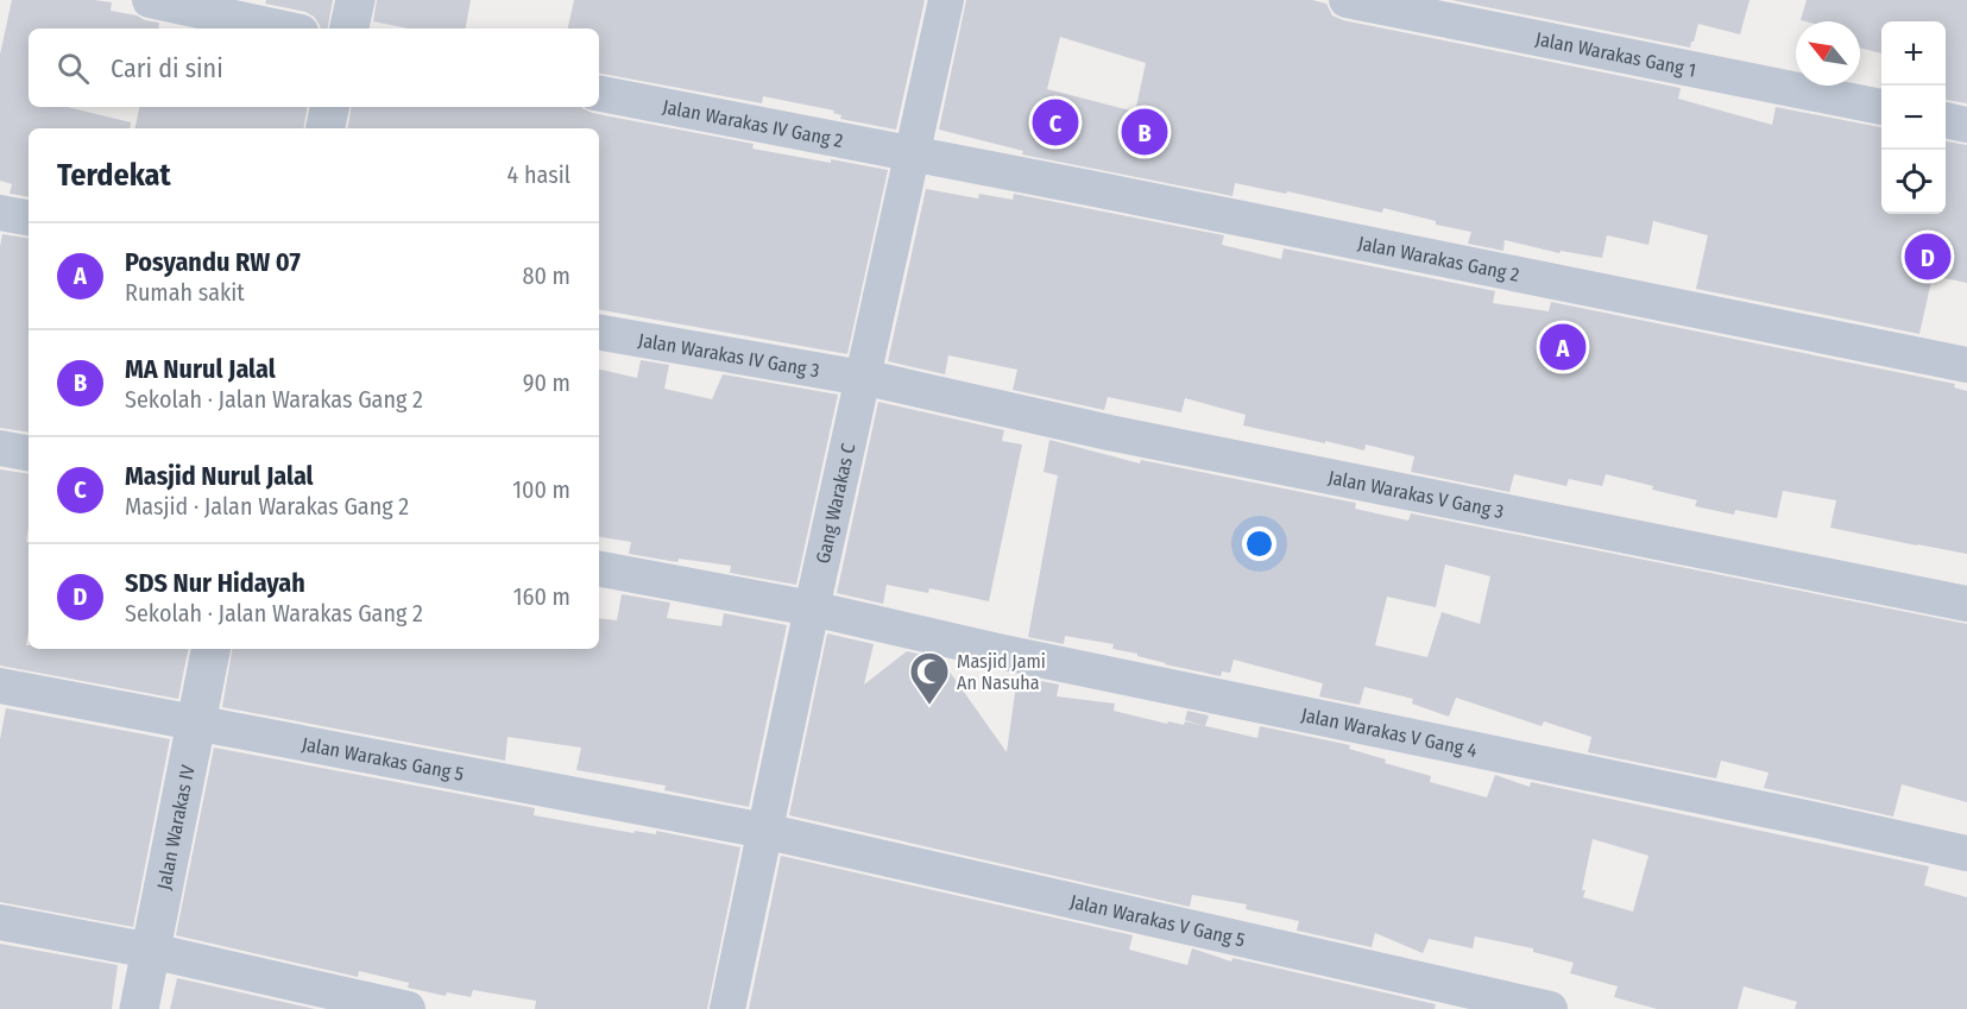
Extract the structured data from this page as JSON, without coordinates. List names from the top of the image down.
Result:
{
  "streets": {
    "street": [
      "Jalan Warakas Gang 1",
      "Jalan Warakas IV Gang 2",
      "Jalan Warakas Gang 2",
      "Jalan Warakas IV Gang 3",
      "Jalan Warakas V Gang 3",
      "Gang Warakas C",
      "Jalan Warakas V Gang 4",
      "Jalan Warakas Gang 5",
      "Jalan Warakas IV",
      "Jalan Warakas V Gang 5"
    ]
  },
  "crossings": [
    ["Jalan Warakas IV Gang 2", "Jalan Warakas Gang 2"],
    ["Jalan Warakas IV Gang 2", "Gang Warakas C"],
    ["Jalan Warakas Gang 2", "Gang Warakas C"],
    ["Jalan Warakas IV Gang 3", "Jalan Warakas V Gang 3"],
    ["Jalan Warakas IV Gang 3", "Gang Warakas C"],
    ["Jalan Warakas V Gang 3", "Gang Warakas C"],
    ["Gang Warakas C", "Jalan Warakas V Gang 4"],
    ["Gang Warakas C", "Jalan Warakas Gang 5"],
    ["Gang Warakas C", "Jalan Warakas V Gang 5"],
    ["Jalan Warakas Gang 5", "Jalan Warakas IV"],
    ["Jalan Warakas Gang 5", "Jalan Warakas V Gang 5"]
  ],
  "places": {
    "mosque": ["Masjid Jami An Nasuha"]
  },
  "north": "top left",
  "page": {
    "map_buttons": ["+", "−"],
    "search": "Cari di sini",
    "pins": [
      "C",
      "B",
      "D",
      "A"
    ],
    "heading": ["Terdekat", "4 hasil"],
    "list": [
      {
        "mark": "A",
        "name": "Posyandu RW 07",
        "note": "Rumah sakit",
        "value": "80 m"
      },
      {
        "mark": "B",
        "name": "MA Nurul Jalal",
        "note": "Sekolah · Jalan Warakas Gang 2",
        "value": "90 m"
      },
      {
        "mark": "C",
        "name": "Masjid Nurul Jalal",
        "note": "Masjid · Jalan Warakas Gang 2",
        "value": "100 m"
      },
      {
        "mark": "D",
        "name": "SDS Nur Hidayah",
        "note": "Sekolah · Jalan Warakas Gang 2",
        "value": "160 m"
      }
    ]
  }
}
